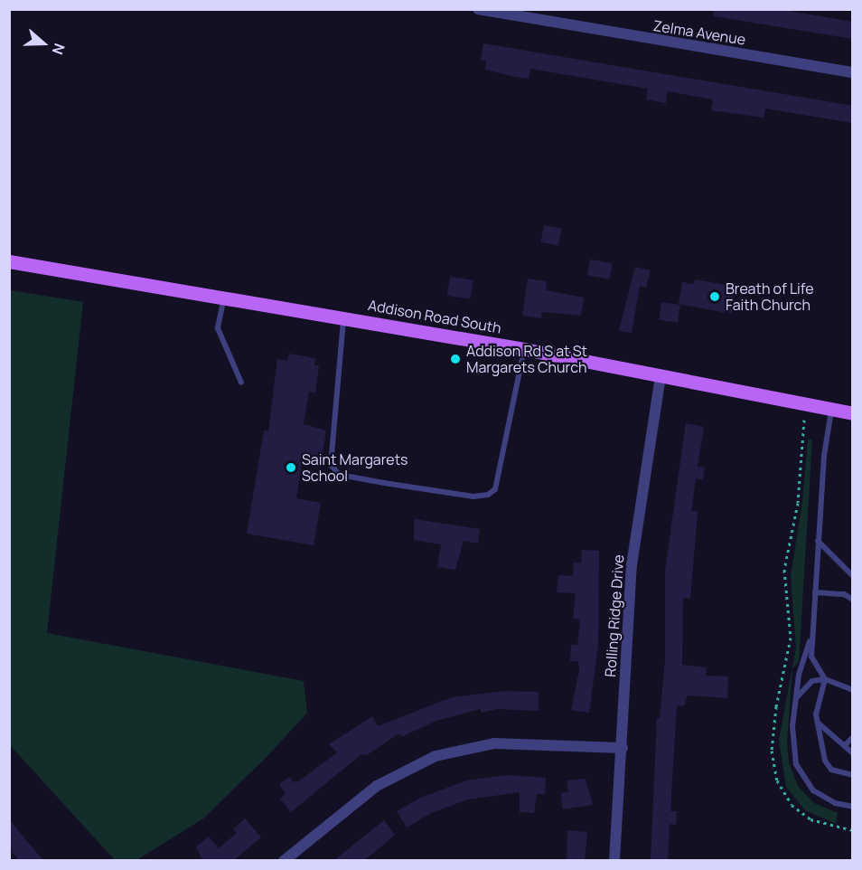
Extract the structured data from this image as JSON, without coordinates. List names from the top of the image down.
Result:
{
  "streets": {
    "main road": ["Addison Road South"],
    "street": ["Zelma Avenue", "Rolling Ridge Drive"]
  },
  "crossings": [
    ["Addison Road South", "Rolling Ridge Drive"]
  ],
  "places": ["Breath of Life Faith Church", "Addison Rd S at St Margarets Church", "Saint Margarets School"],
  "north": "right"
}
